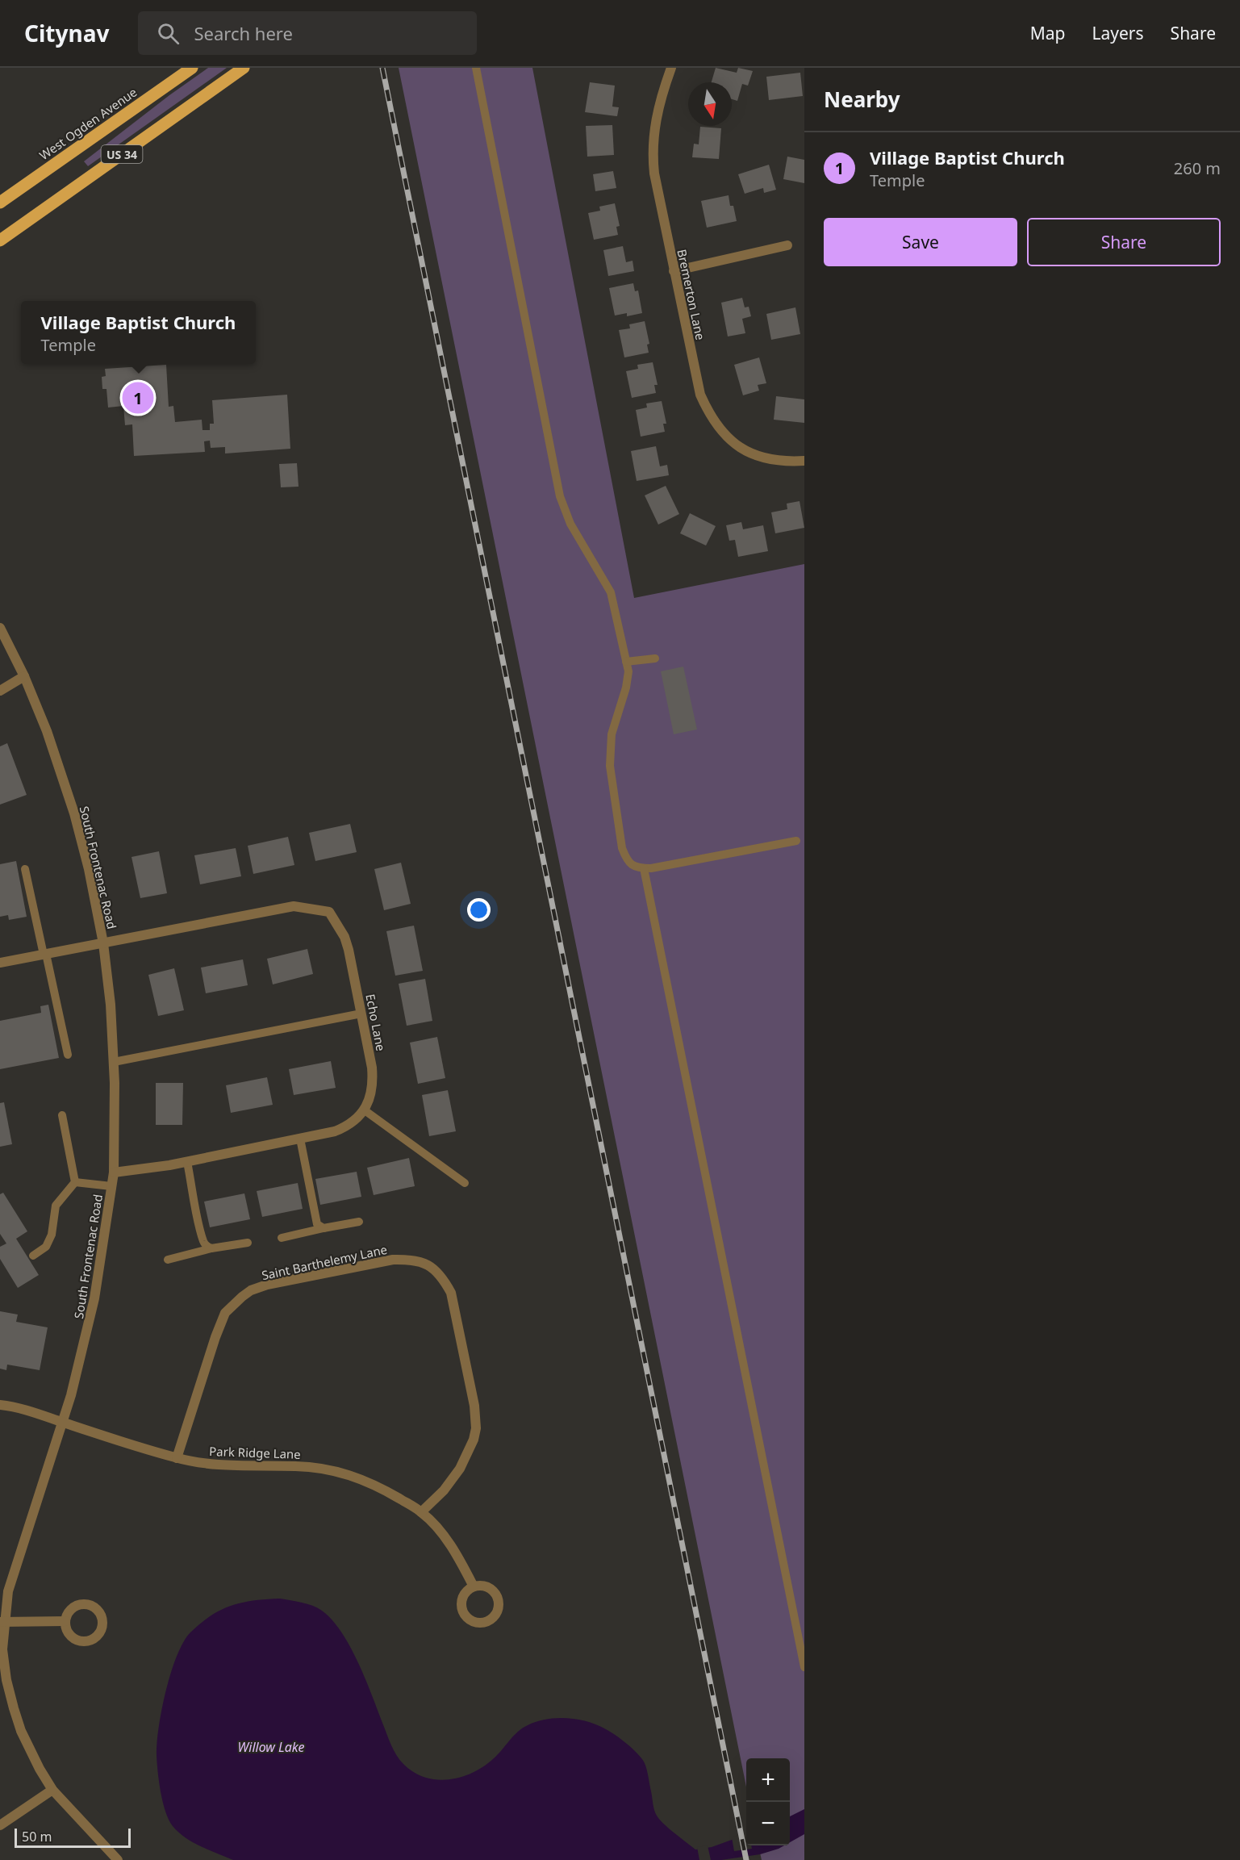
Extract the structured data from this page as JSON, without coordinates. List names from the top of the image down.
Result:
{
  "streets": {
    "main road": ["West Ogden Avenue", "US 34"],
    "street": [
      "Bremerton Lane",
      "South Frontenac Road",
      "Echo Lane",
      "Saint Barthelemy Lane",
      "Park Ridge Lane"
    ]
  },
  "crossings": [
    ["South Frontenac Road", "Echo Lane"],
    ["South Frontenac Road", "Park Ridge Lane"],
    ["Saint Barthelemy Lane", "Park Ridge Lane"]
  ],
  "water": ["Willow Lake"],
  "scale_bar": "50 m",
  "north": "bottom",
  "page": {
    "header": "Citynav",
    "search": "Search here",
    "nav": ["Map", "Layers", "Share"],
    "heading": "Nearby",
    "list": [
      {
        "mark": "1",
        "name": "Village Baptist Church",
        "note": "Temple",
        "value": "260 m"
      }
    ],
    "buttons": ["Save", "Share"],
    "popup": ["Village Baptist Church", "Temple"],
    "pins": "1",
    "map_buttons": ["+", "−"],
    "scale": "50 m"
  }
}
